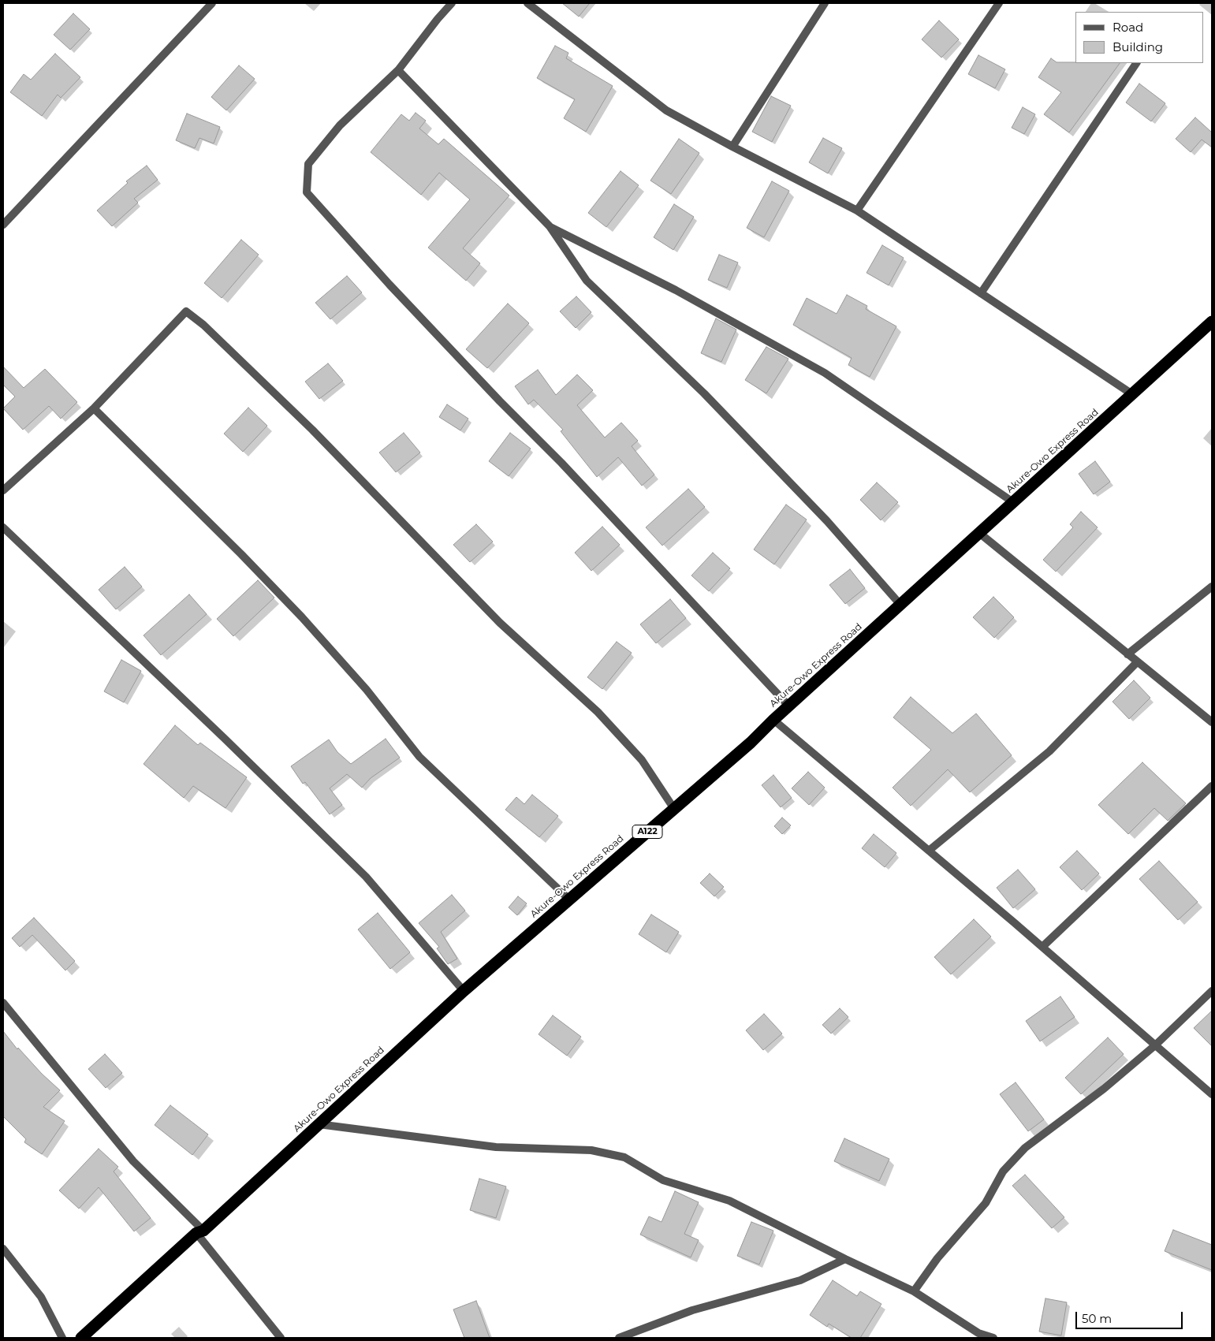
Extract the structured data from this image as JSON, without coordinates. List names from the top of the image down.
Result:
{
  "streets": {
    "highway": ["Akure-Owo Express Road", "A122"]
  },
  "legend": ["Road", "Building"],
  "scale_bar": "50 m"
}
